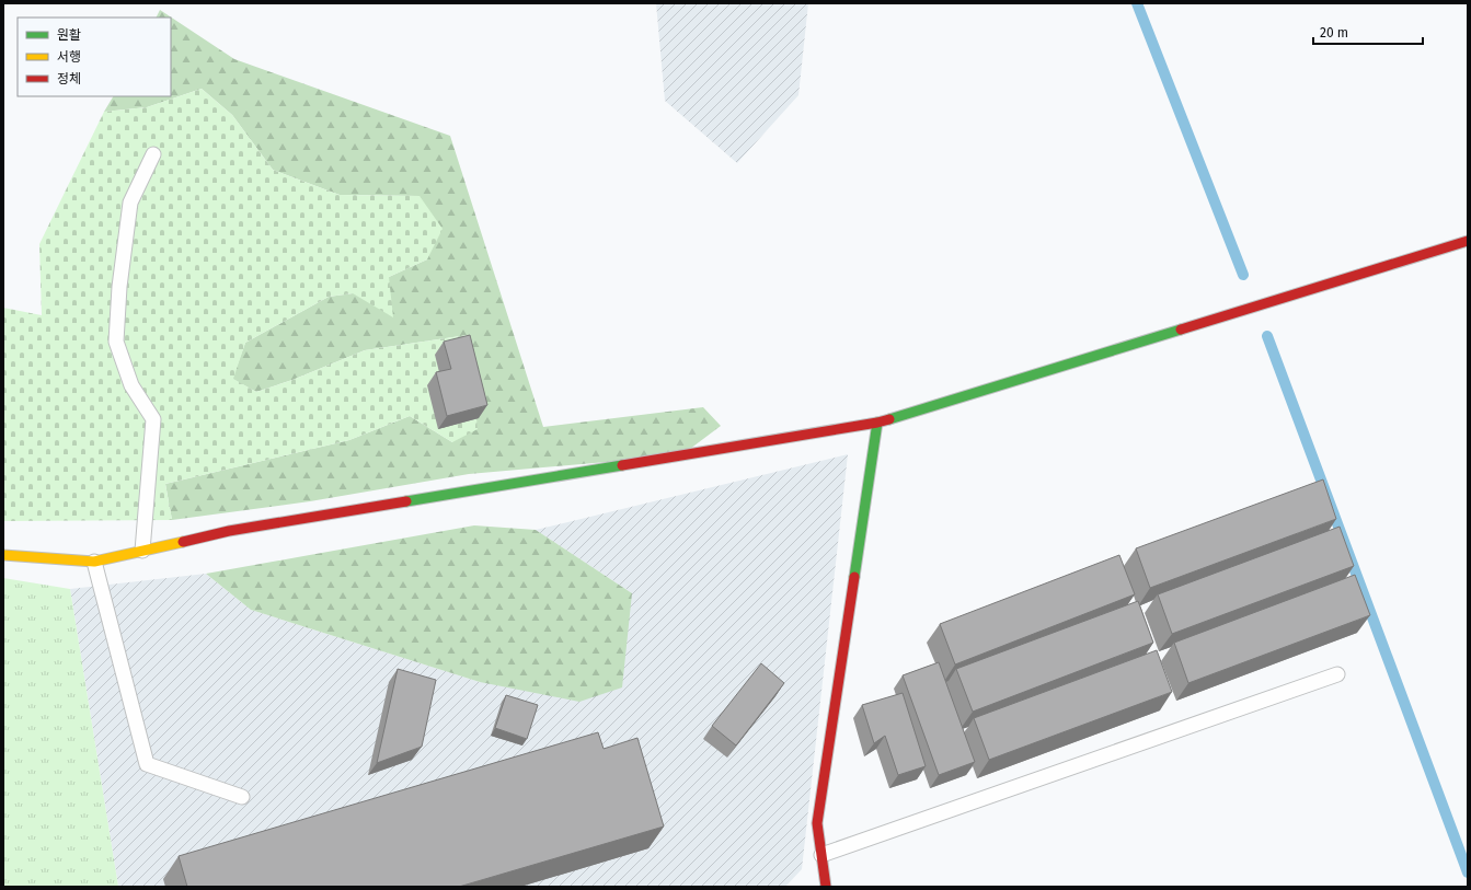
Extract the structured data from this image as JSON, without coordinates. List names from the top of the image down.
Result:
{
  "legend": ["원활", "서행", "정체"],
  "scale_bar": "20 m"
}
